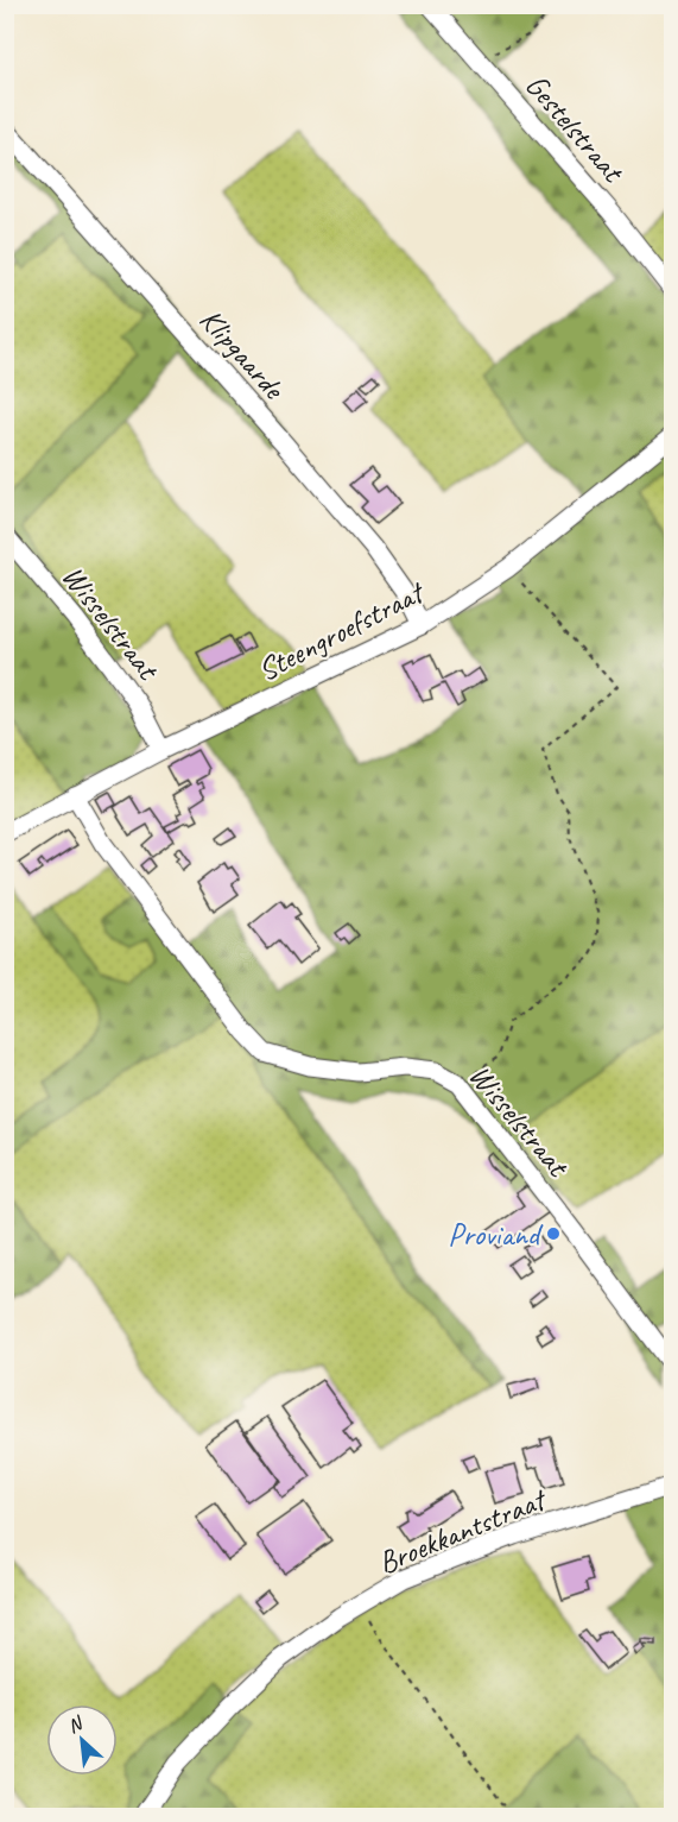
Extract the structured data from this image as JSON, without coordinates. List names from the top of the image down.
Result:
{
  "streets": {
    "street": [
      "Gestelstraat",
      "Klipgaarde",
      "Wisselstraat",
      "Steengroefstraat",
      "Broekkantstraat"
    ]
  },
  "crossings": [
    ["Klipgaarde", "Steengroefstraat"],
    ["Wisselstraat", "Steengroefstraat"]
  ],
  "places": ["Proviand"],
  "north": "top left"
}
